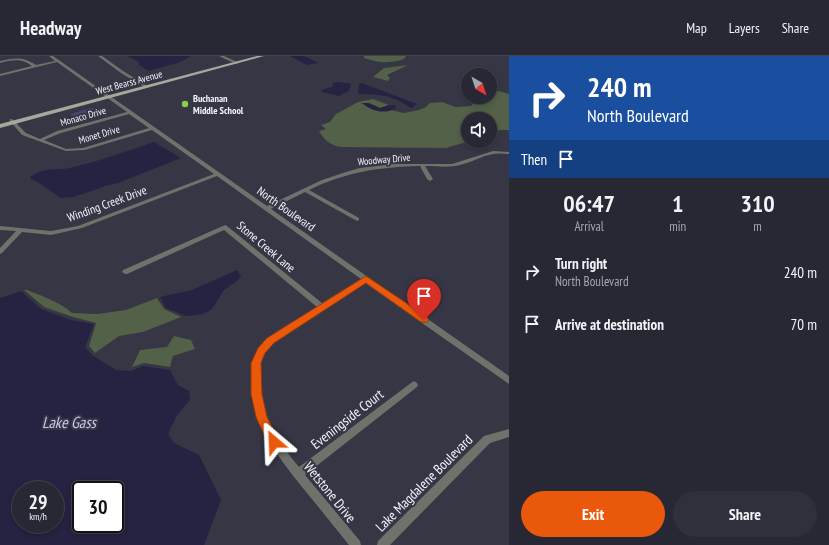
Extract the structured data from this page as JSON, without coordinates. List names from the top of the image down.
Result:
{
  "streets": {
    "main road": ["West Bearss Avenue"],
    "street": [
      "Monaco Drive",
      "Monet Drive",
      "Woodway Drive",
      "Winding Creek Drive",
      "North Boulevard",
      "Stone Creek Lane",
      "Eveningside Court",
      "Lake Magdalene Boulevard",
      "Wetstone Drive"
    ]
  },
  "crossings": [
    ["West Bearss Avenue", "Monet Drive"],
    ["West Bearss Avenue", "North Boulevard"],
    ["Monaco Drive", "Monet Drive"],
    ["Monaco Drive", "North Boulevard"],
    ["Monet Drive", "North Boulevard"],
    ["Woodway Drive", "North Boulevard"],
    ["Winding Creek Drive", "North Boulevard"],
    ["North Boulevard", "Wetstone Drive"],
    ["Stone Creek Lane", "Wetstone Drive"],
    ["Eveningside Court", "Wetstone Drive"]
  ],
  "water": ["Lake Gass"],
  "places": ["Buchanan Middle School"],
  "north": "bottom right",
  "page": {
    "header": "Headway",
    "nav": ["Map", "Layers", "Share"],
    "turn": ["240 m", "North Boulevard"],
    "then": "Then",
    "eta": [
      "06:47",
      "Arrival",
      "1",
      "min",
      "310",
      "m"
    ],
    "list": [
      {
        "name": "Turn right",
        "note": "North Boulevard",
        "value": "240 m"
      },
      {
        "name": "Arrive at destination",
        "value": "70 m"
      }
    ],
    "speed": "29 km/h",
    "limit": "30",
    "buttons": ["Exit", "Share"]
  }
}
